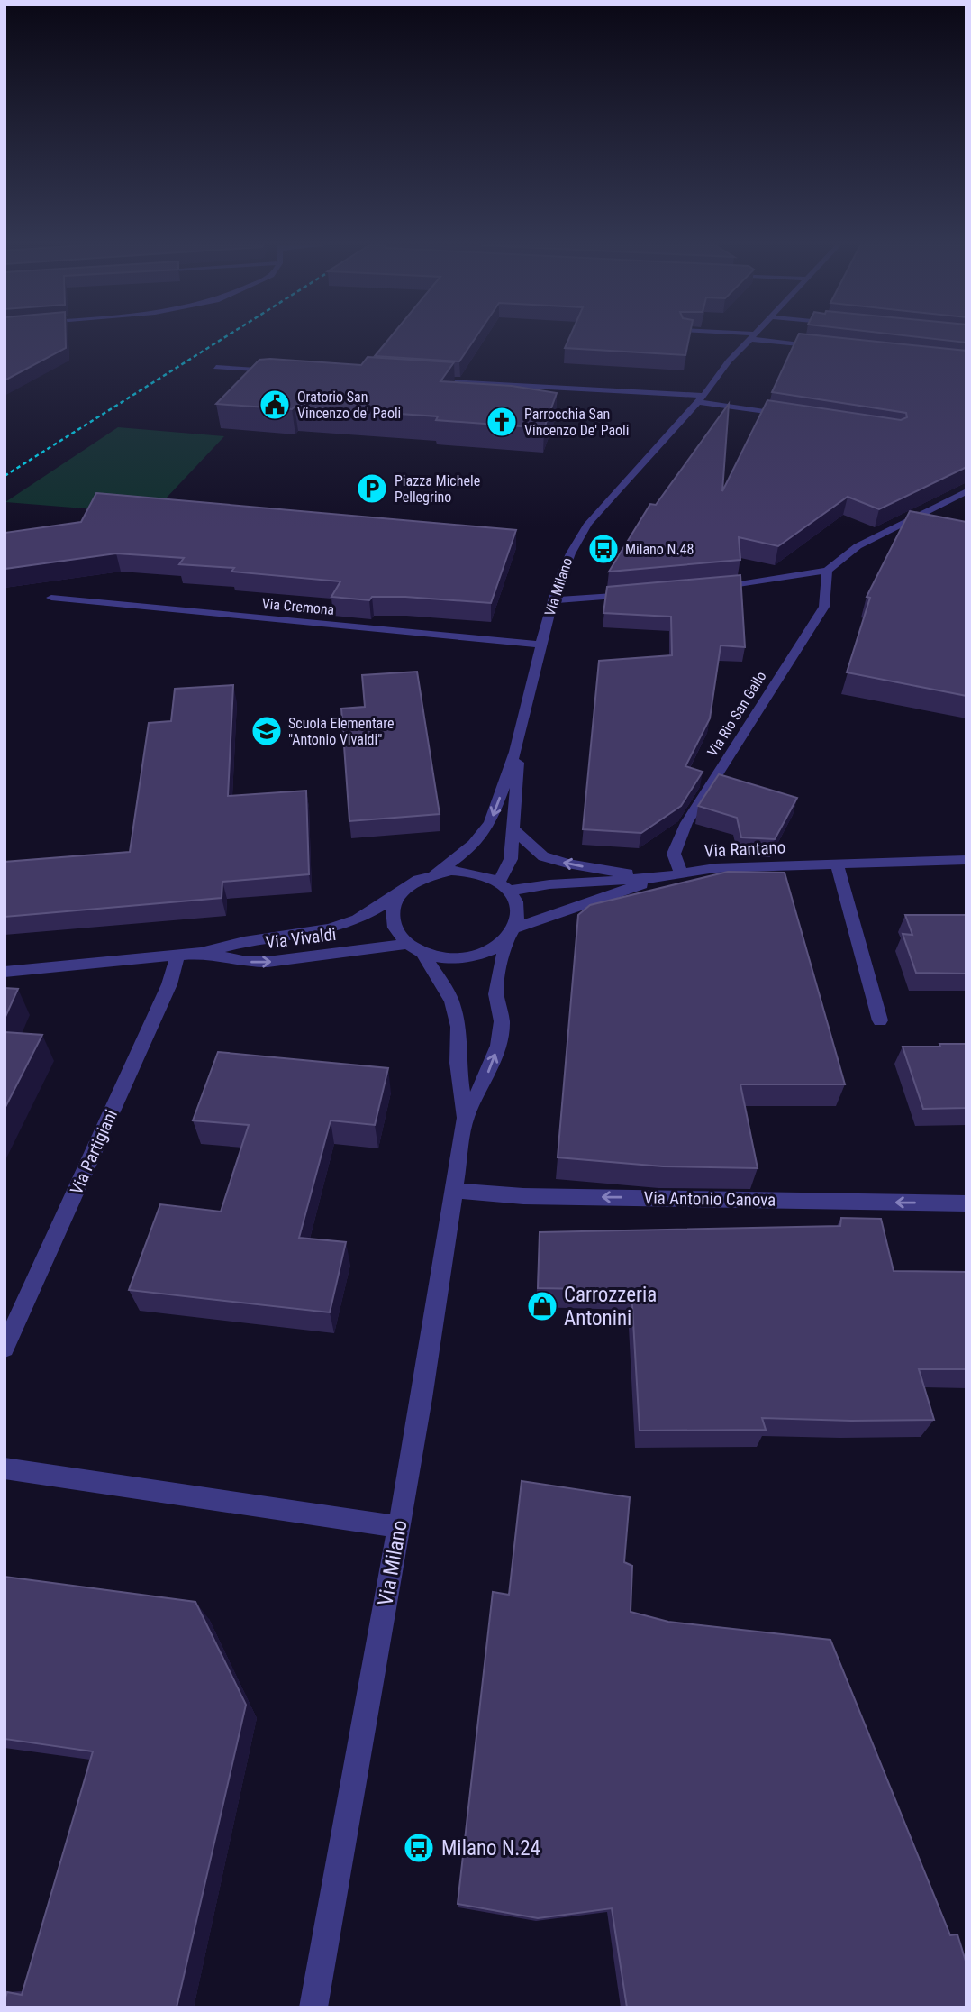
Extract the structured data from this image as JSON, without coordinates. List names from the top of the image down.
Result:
{
  "streets": {
    "street": [
      "Via Milano",
      "Via Cremona",
      "Via Rio San Gallo",
      "Via Rantano",
      "Via Vivaldi",
      "Via Partigiani",
      "Via Antonio Canova"
    ]
  },
  "crossings": [
    ["Via Milano", "Via Cremona"],
    ["Via Milano", "Via Rantano"],
    ["Via Milano", "Via Vivaldi"],
    ["Via Milano", "Via Antonio Canova"],
    ["Via Rio San Gallo", "Via Rantano"],
    ["Via Rantano", "Via Vivaldi"],
    ["Via Vivaldi", "Via Partigiani"]
  ],
  "one_way": ["Via Antonio Canova"],
  "places": {
    "public building": ["Oratorio San Vincenzo de' Paoli"],
    "church": ["Parrocchia San Vincenzo De' Paoli"],
    "parking": ["Piazza Michele Pellegrino"],
    "bus stop": ["Milano N.48", "Milano N.24"],
    "school or university": ["Scuola Elementare \"Antonio Vivaldi\""],
    "shop": ["Carrozzeria Antonini"]
  }
}
